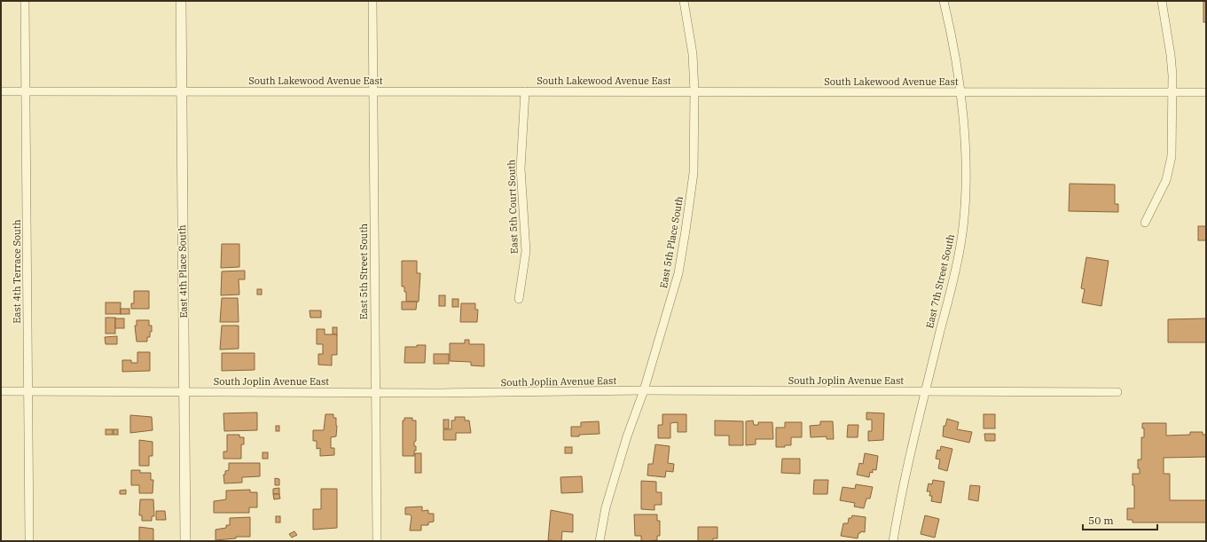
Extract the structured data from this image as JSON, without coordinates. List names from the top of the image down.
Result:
{
  "streets": {
    "street": [
      "South Lakewood Avenue East",
      "East 5th Court South",
      "East 5th Place South",
      "East 4th Terrace South",
      "East 4th Place South",
      "East 5th Street South",
      "East 7th Street South",
      "South Joplin Avenue East"
    ]
  },
  "crossings": [
    ["South Lakewood Avenue East", "East 5th Court South"],
    ["South Lakewood Avenue East", "East 5th Place South"],
    ["South Lakewood Avenue East", "East 4th Terrace South"],
    ["South Lakewood Avenue East", "East 4th Place South"],
    ["South Lakewood Avenue East", "East 5th Street South"],
    ["South Lakewood Avenue East", "East 7th Street South"],
    ["East 5th Place South", "South Joplin Avenue East"],
    ["East 4th Terrace South", "South Joplin Avenue East"],
    ["East 4th Place South", "South Joplin Avenue East"],
    ["East 5th Street South", "South Joplin Avenue East"],
    ["East 7th Street South", "South Joplin Avenue East"]
  ],
  "scale_bar": "50 m"
}
